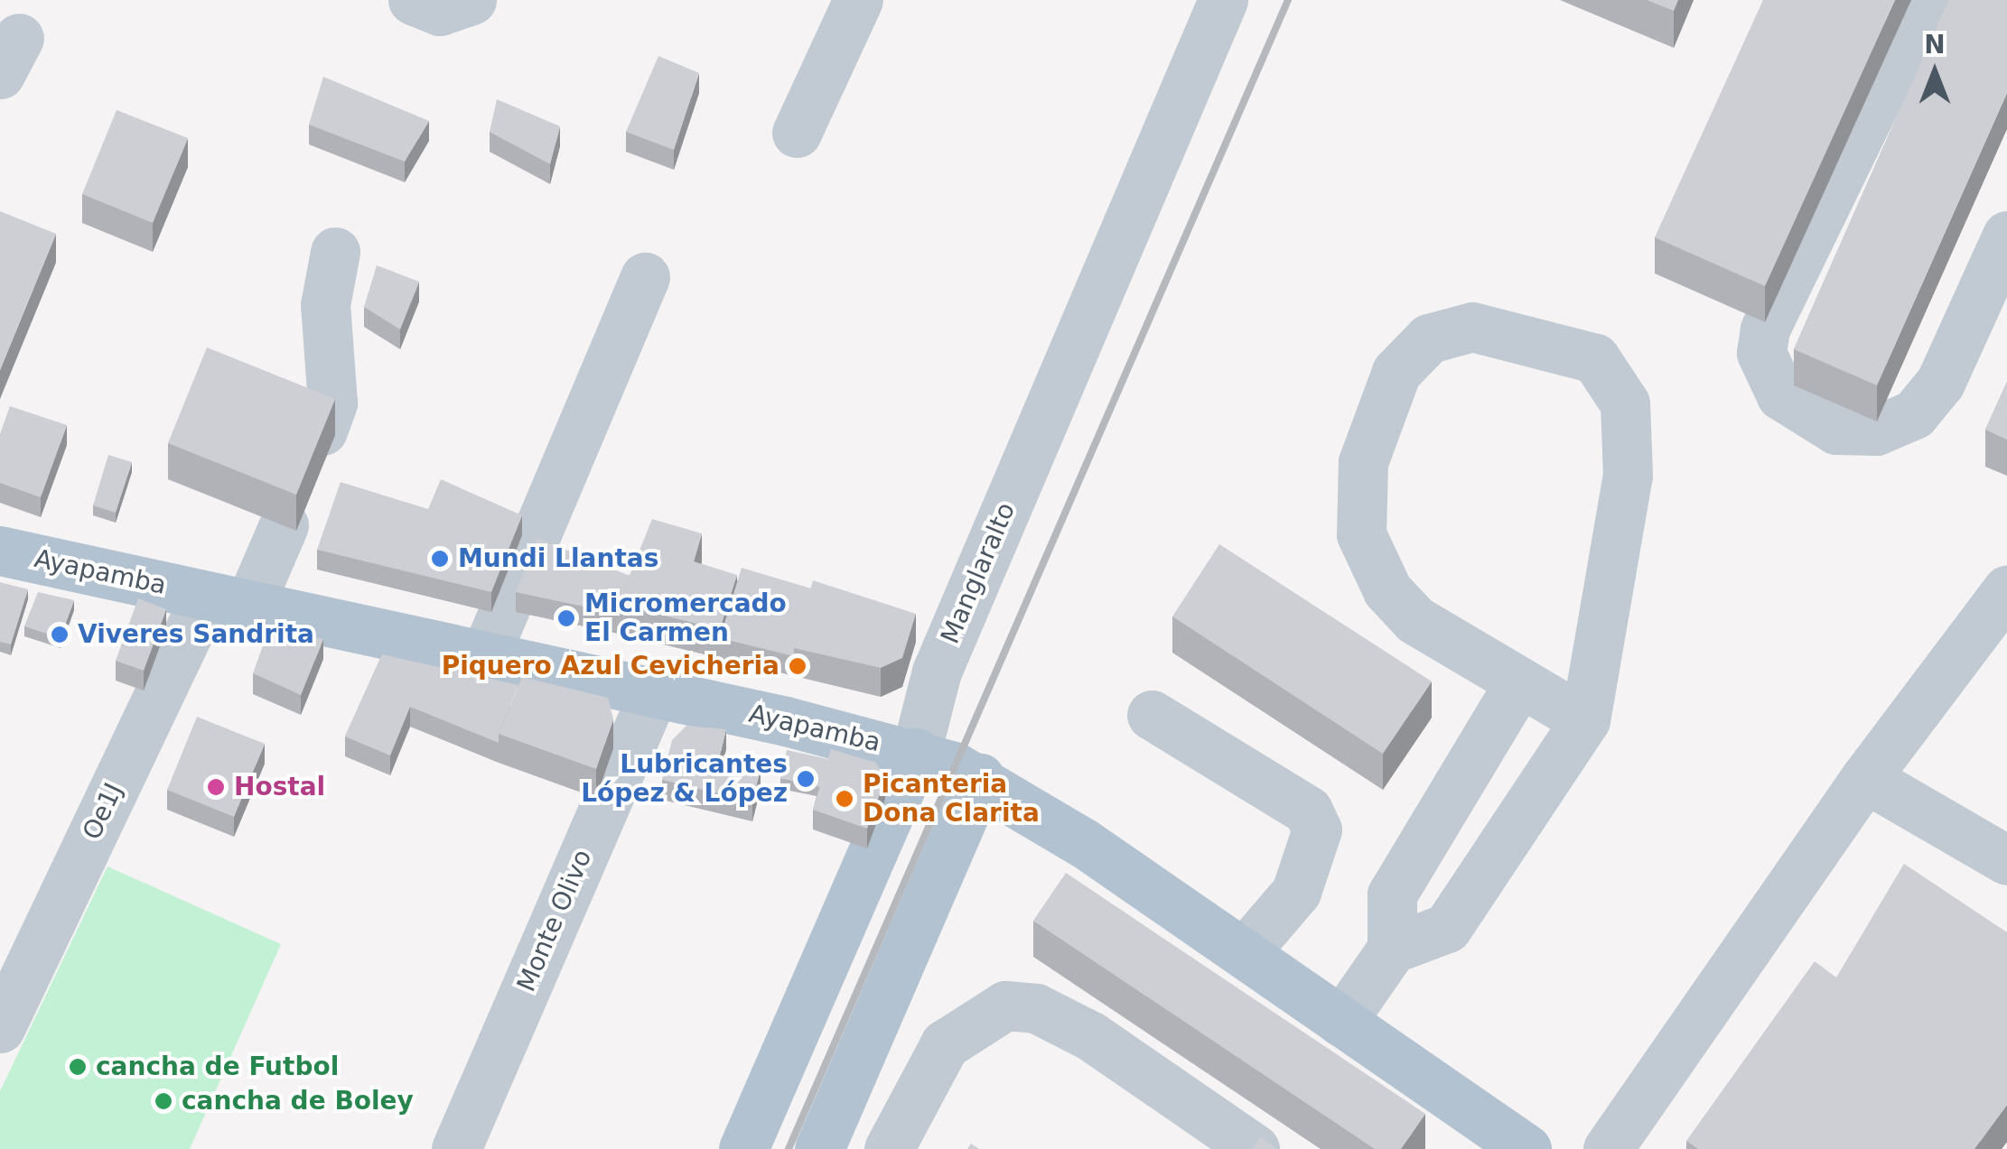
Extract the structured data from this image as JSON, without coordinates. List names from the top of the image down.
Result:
{
  "streets": {
    "main road": ["Ayapamba", "Manglaralto"],
    "street": ["Oe1J", "Monte Olivo"]
  },
  "crossings": [
    ["Ayapamba", "Manglaralto"],
    ["Ayapamba", "Oe1J"],
    ["Ayapamba", "Monte Olivo"]
  ],
  "places": [
    "Mundi Llantas",
    "Micromercado El Carmen",
    "Viveres Sandrita",
    "Piquero Azul Cevicheria",
    "Lubricantes López & López",
    "Hostal",
    "Picanteria Dona Clarita",
    "cancha de Futbol",
    "cancha de Boley"
  ],
  "north": "top"
}
